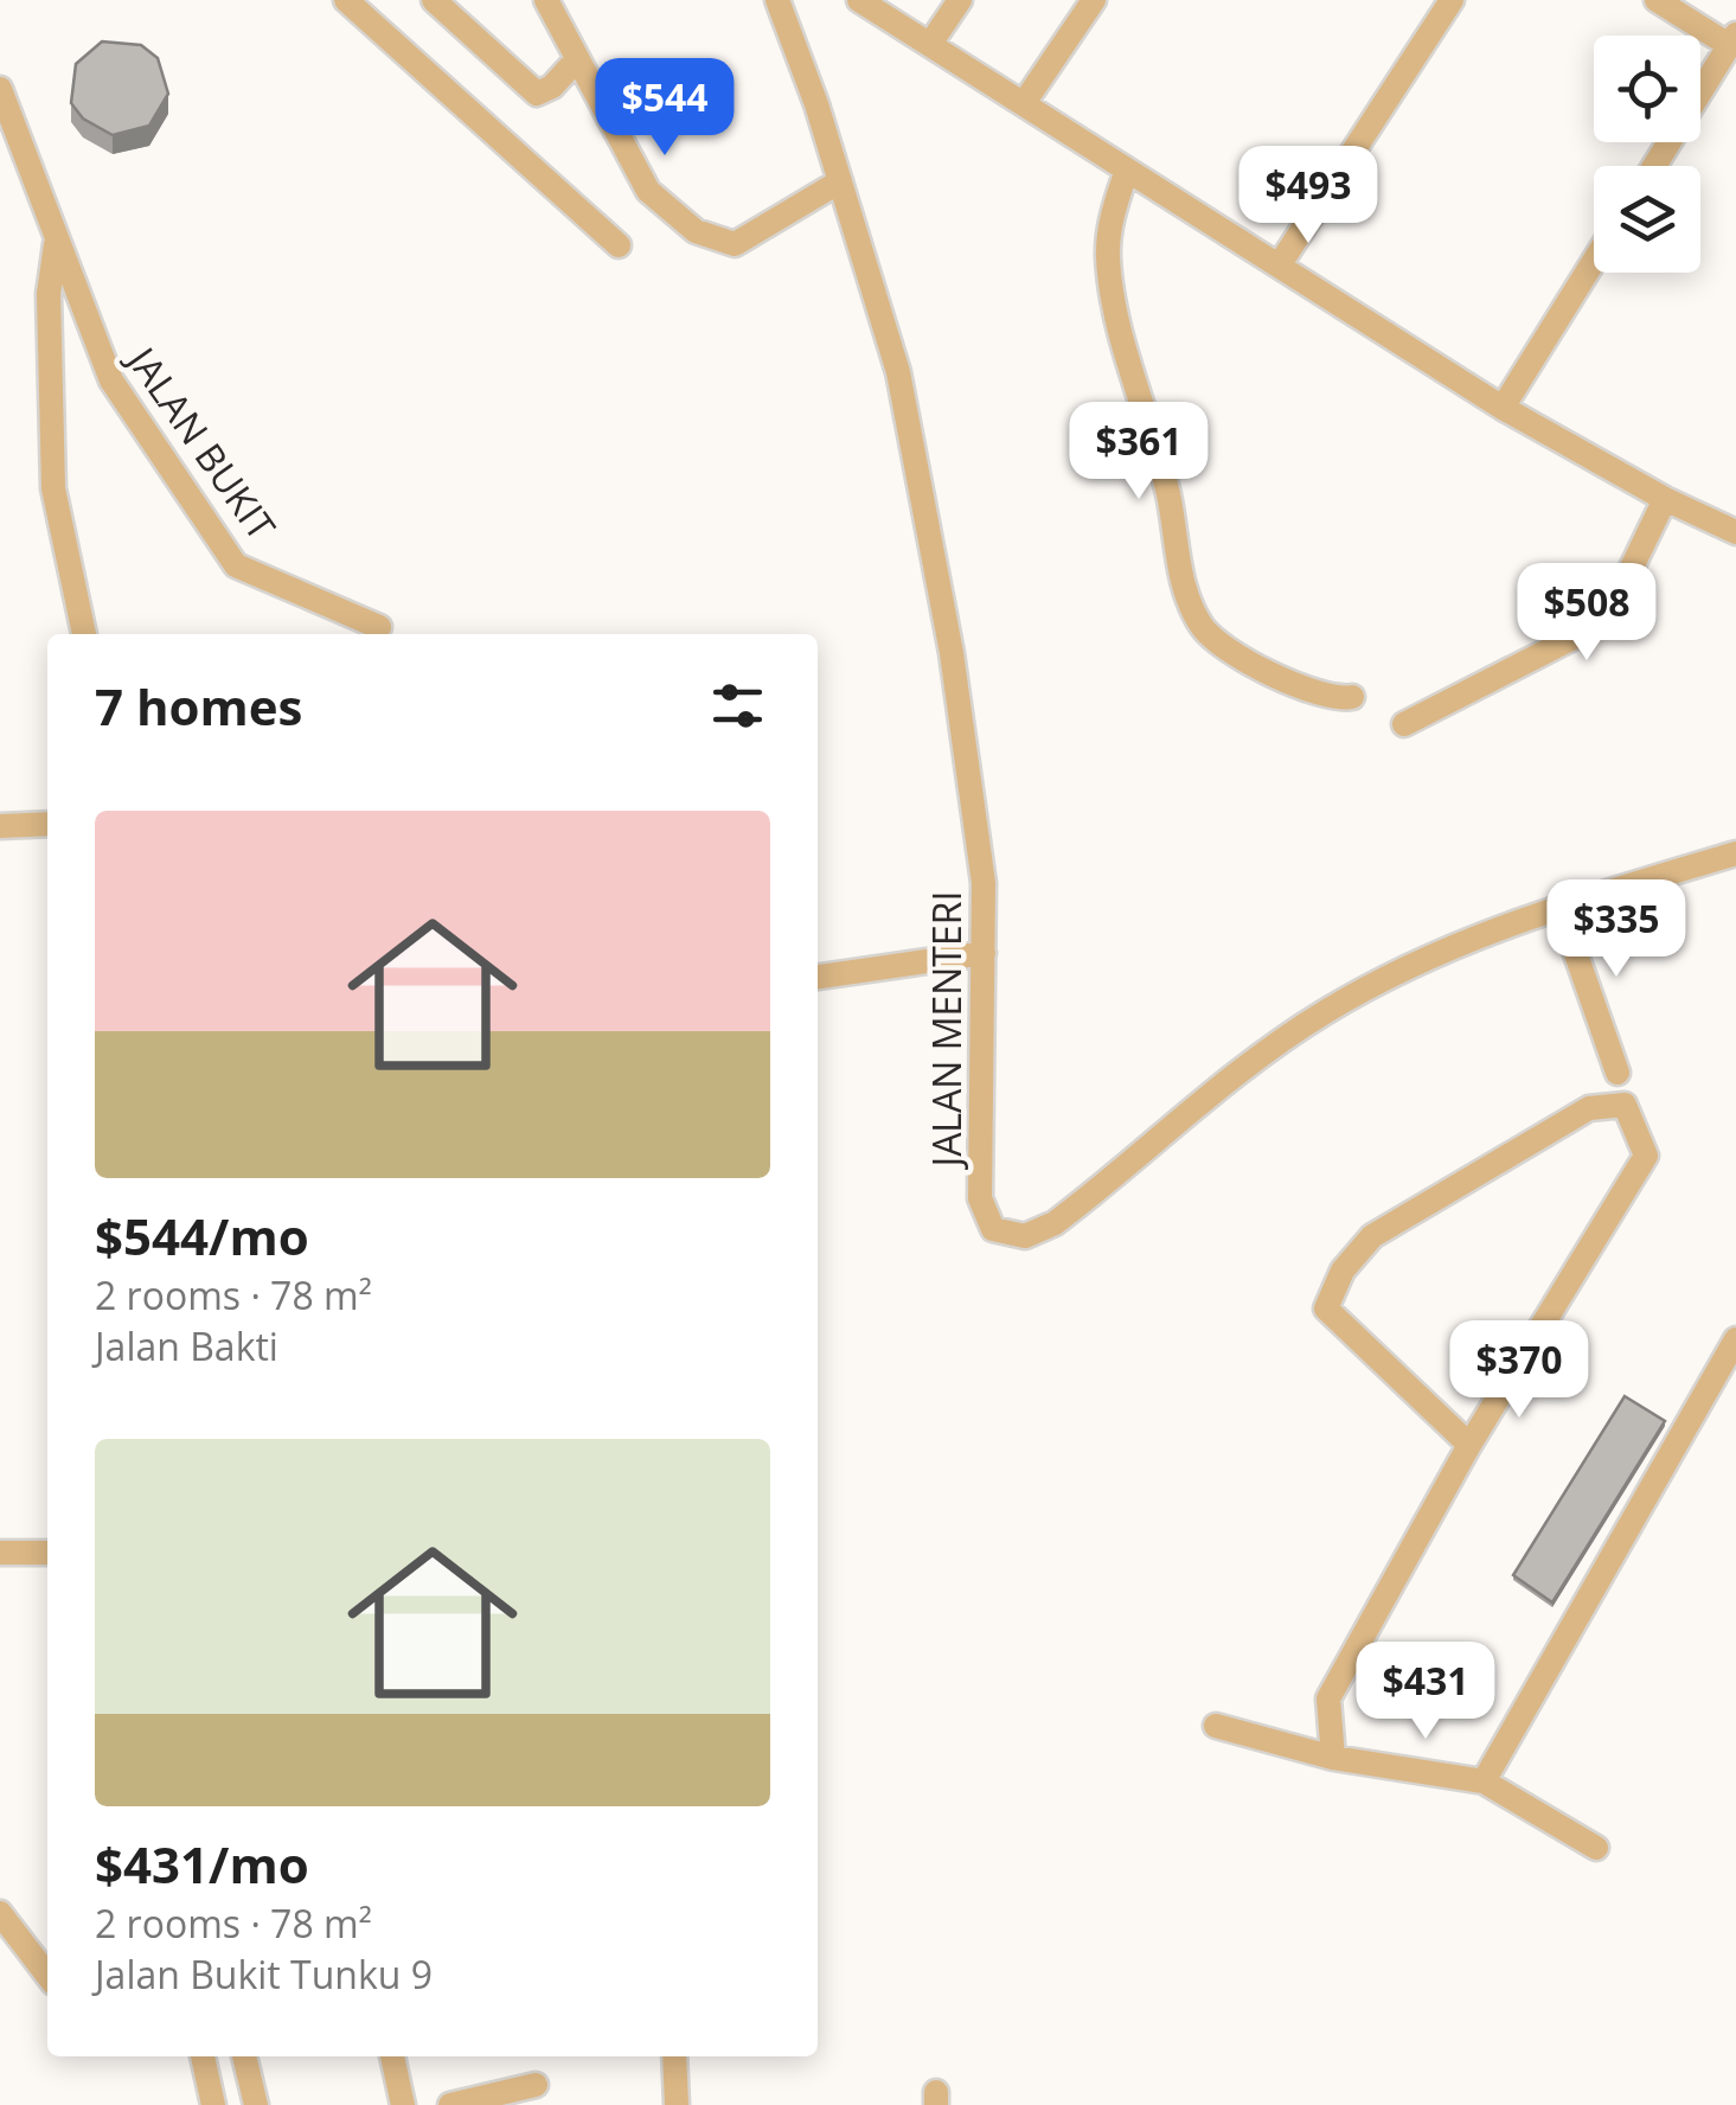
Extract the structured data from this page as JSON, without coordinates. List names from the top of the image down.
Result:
{
  "streets": {
    "street": ["JALAN BUKIT", "JALAN MENTERI"]
  },
  "page": {
    "price": [
      "$544",
      "$493",
      "$361",
      "$508",
      "$335",
      "$370",
      "$431"
    ],
    "heading": "7 homes",
    "list": [
      {
        "name": "$544/mo",
        "note": "2 rooms · 78 m² · Jalan Bakti"
      },
      {
        "name": "$431/mo",
        "note": "2 rooms · 78 m² · Jalan Bukit Tunku 9"
      }
    ]
  }
}
